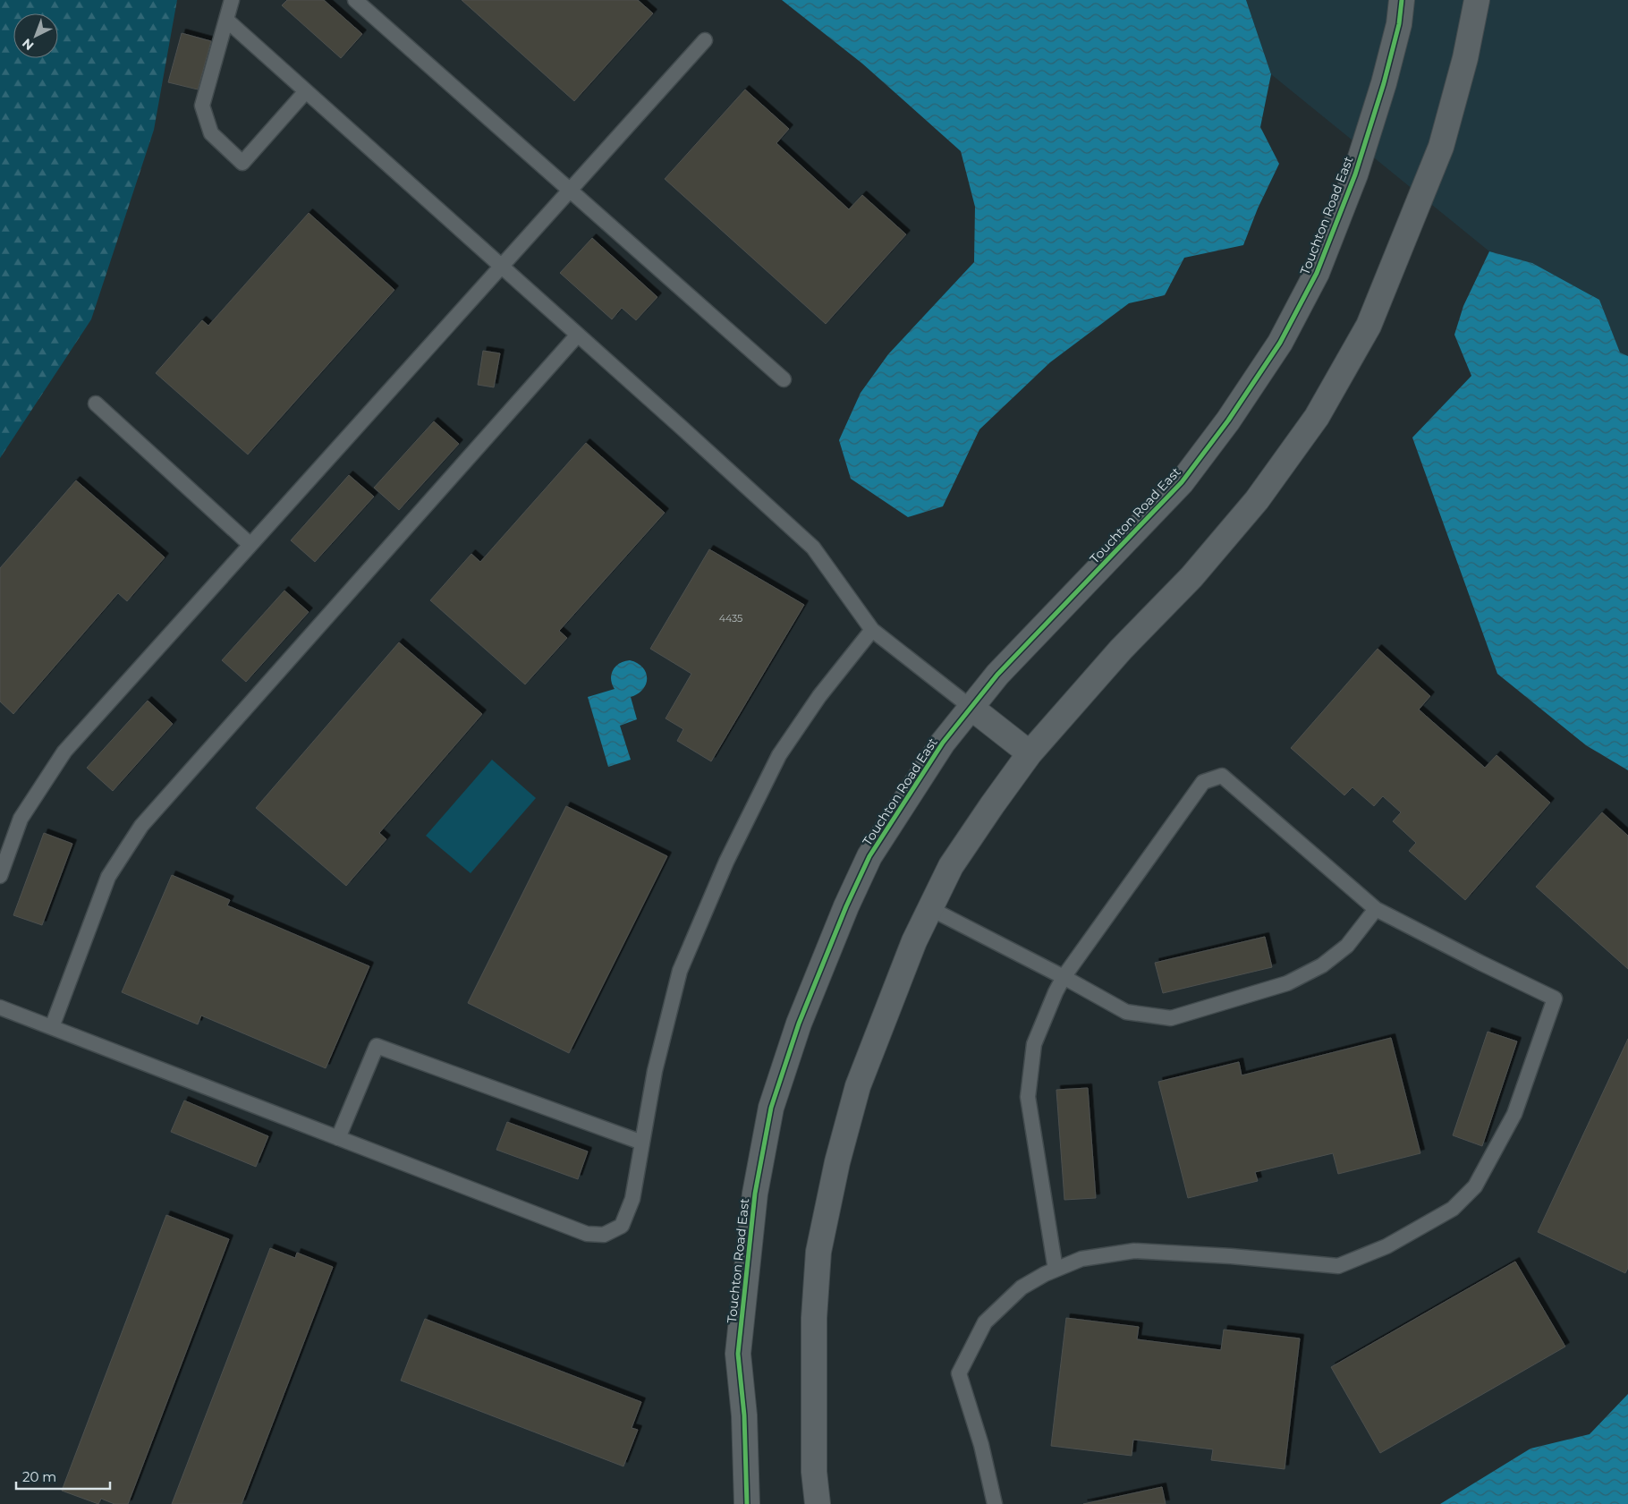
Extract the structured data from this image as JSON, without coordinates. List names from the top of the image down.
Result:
{
  "streets": {
    "street": ["Touchton Road East"]
  },
  "house_numbers": ["4435"],
  "scale_bar": "20 m",
  "north": "bottom left"
}
